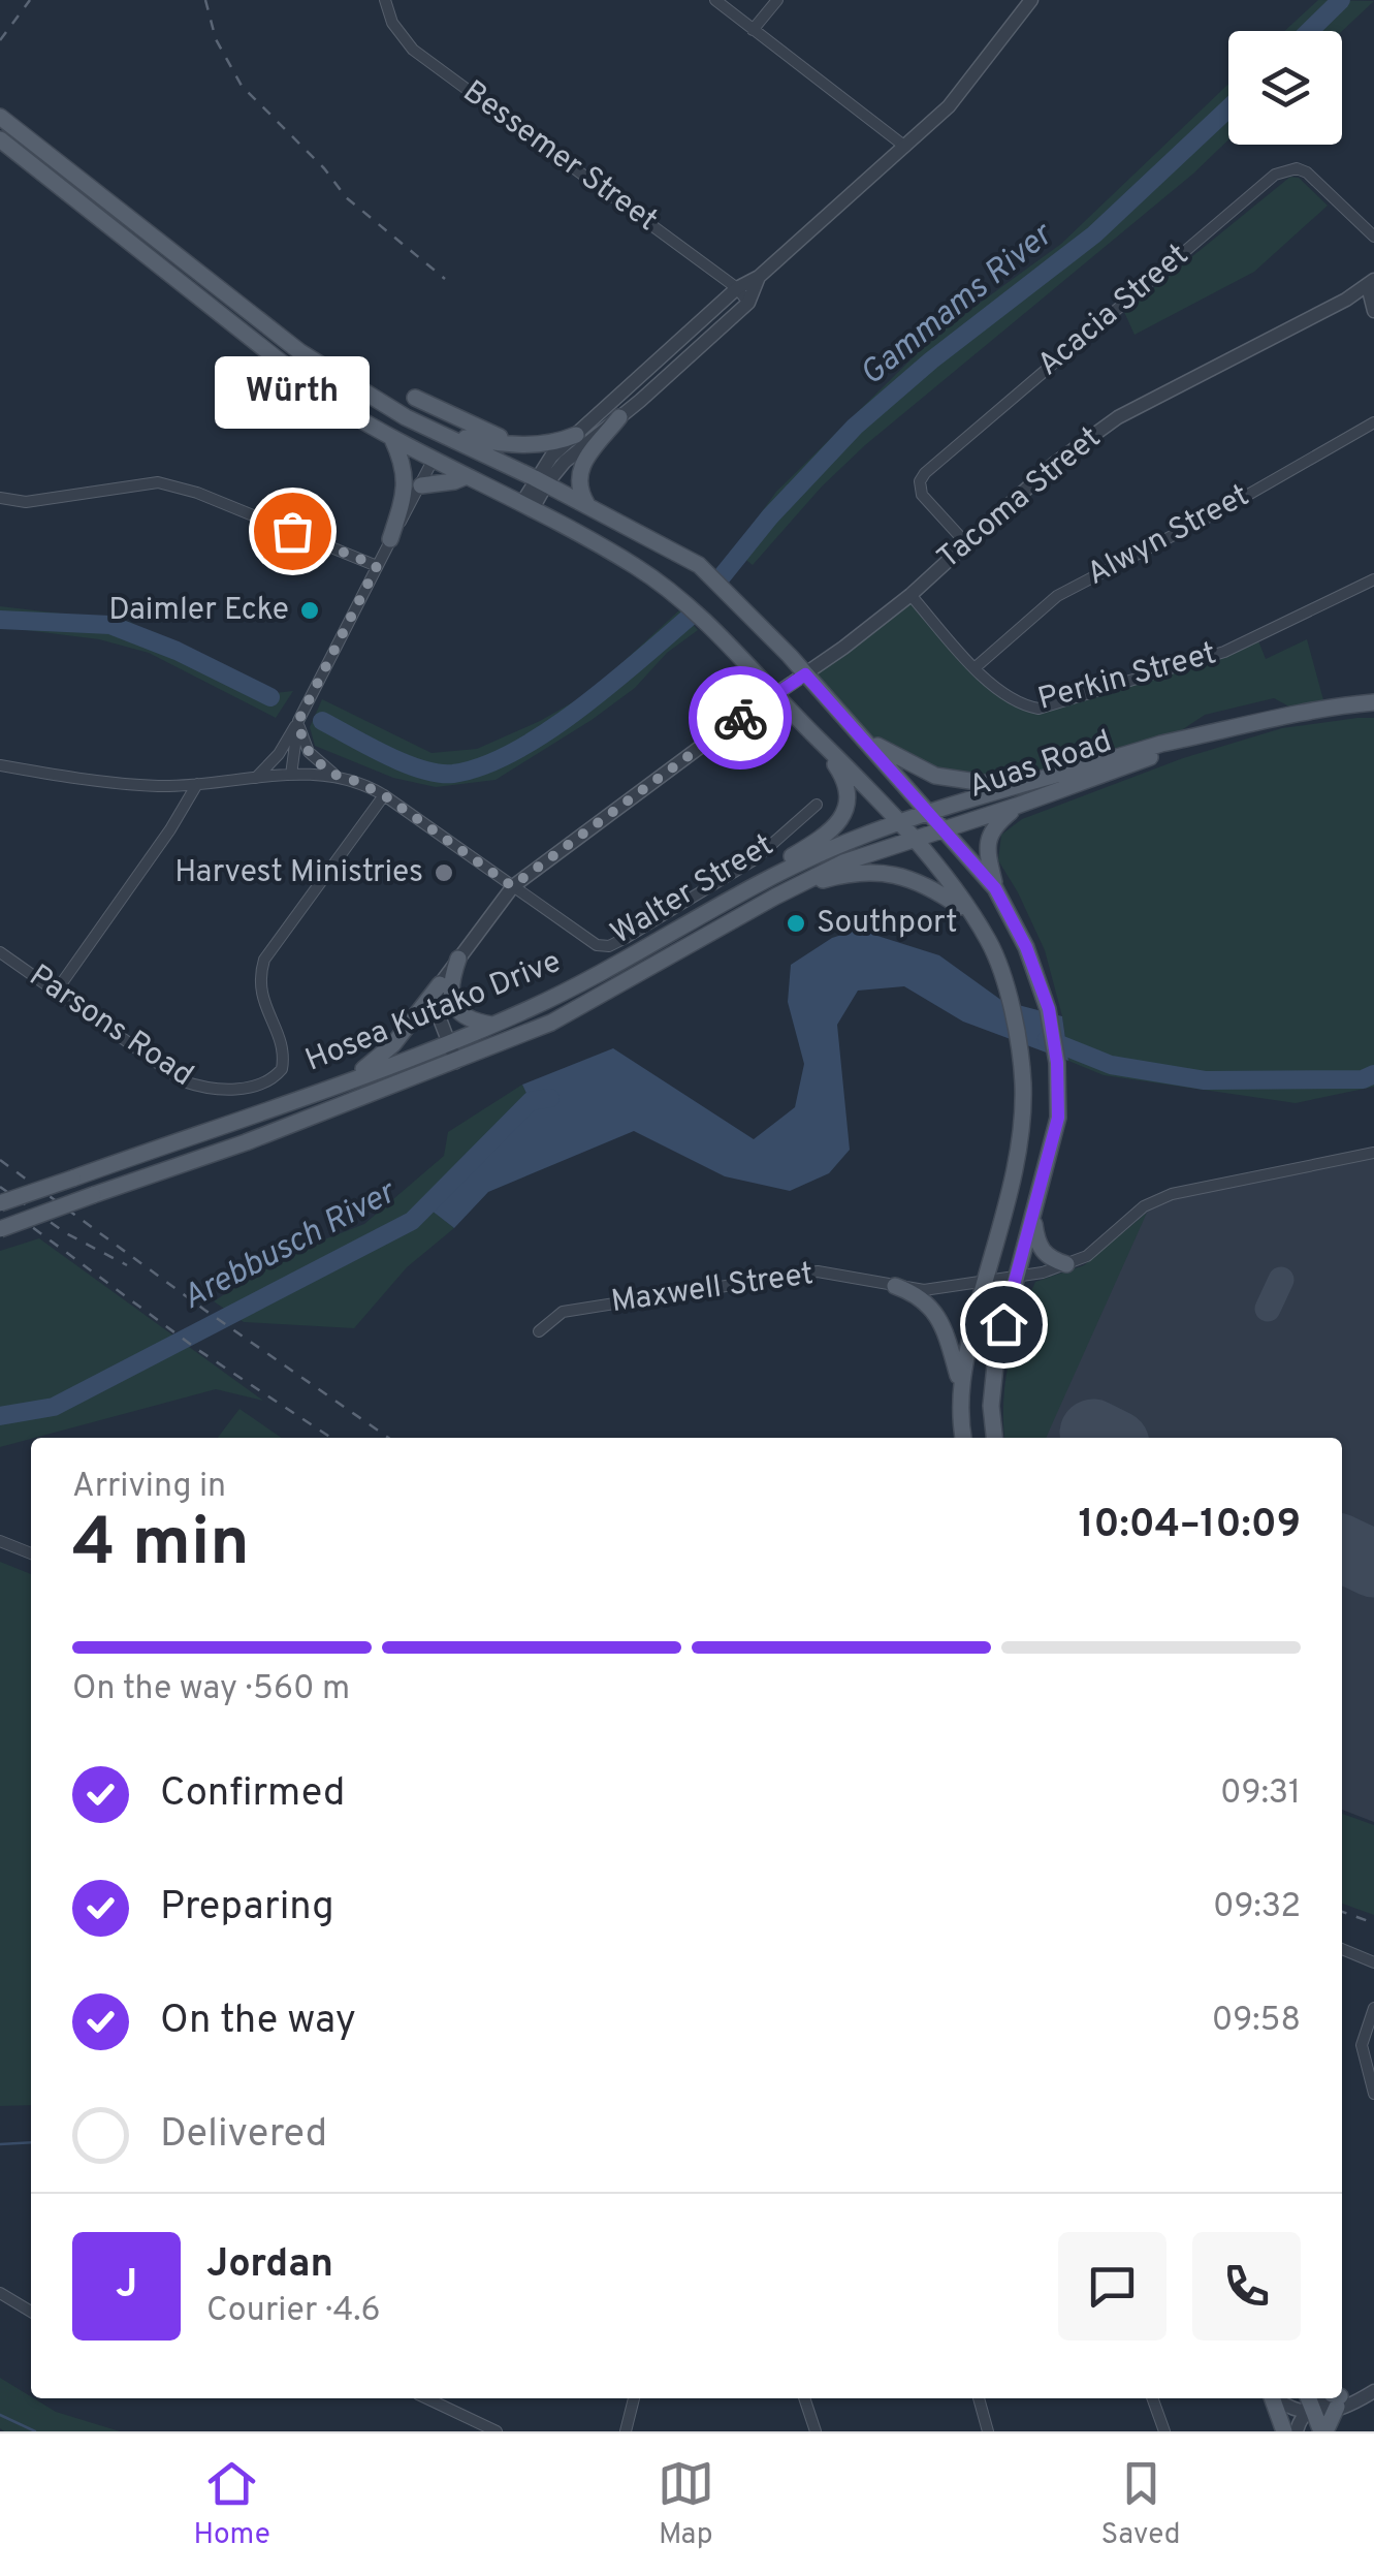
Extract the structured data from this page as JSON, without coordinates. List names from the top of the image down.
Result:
{
  "streets": {
    "main road": ["Auas Road", "Hosea Kutako Drive"],
    "street": [
      "Bessemer Street",
      "Acacia Street",
      "Tacoma Street",
      "Alwyn Street",
      "Perkin Street",
      "Walter Street",
      "Parsons Road",
      "Maxwell Street"
    ]
  },
  "crossings": [
    ["Acacia Street", "Tacoma Street"],
    ["Tacoma Street", "Perkin Street"],
    ["Tacoma Street", "Walter Street"],
    ["Alwyn Street", "Perkin Street"],
    ["Auas Road", "Hosea Kutako Drive"]
  ],
  "water": ["Gammams River", "Arebbusch River"],
  "places": [
    "Würth",
    "Daimler Ecke",
    "Harvest Ministries",
    "Southport"
  ],
  "page": {
    "bubble": "Würth",
    "heading": ["4 min", "Arriving in", "10:04–10:09"],
    "panel": ["Jordan", "Courier · 4.6"],
    "bar": "On the way · 560 m",
    "list": [
      ["Confirmed", "09:31"],
      ["Preparing", "09:32"],
      ["On the way", "09:58"],
      "Delivered"
    ],
    "round": "J",
    "tabs": ["Home", "Map", "Saved"]
  }
}
